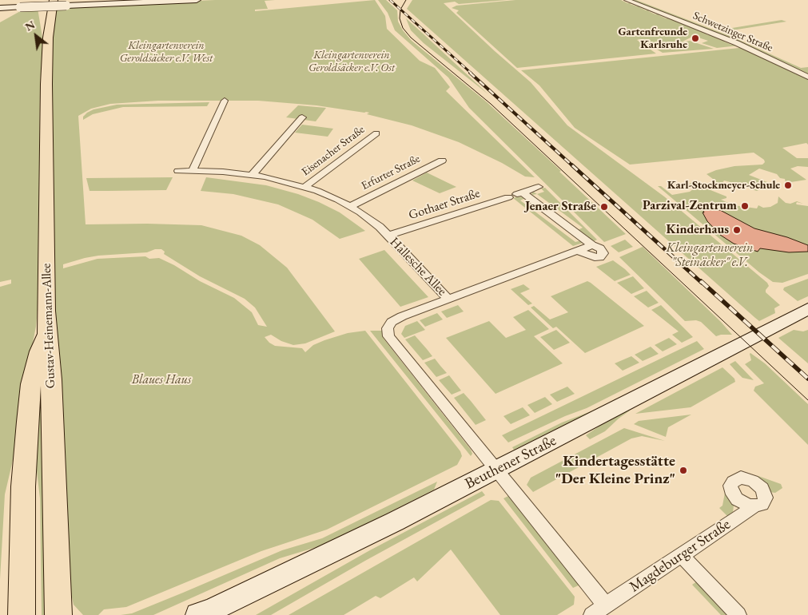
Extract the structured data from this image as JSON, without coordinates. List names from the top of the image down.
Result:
{
  "streets": {
    "main road": ["Gustav-Heinemann-Allee", "Beuthener Straße"],
    "street": [
      "Schwetzinger Straße",
      "Eisenacher Straße",
      "Erfurter Straße",
      "Gothaer Straße",
      "Hallesche Allee",
      "Magdeburger Straße"
    ]
  },
  "crossings": [
    ["Eisenacher Straße", "Hallesche Allee"],
    ["Erfurter Straße", "Hallesche Allee"],
    ["Gothaer Straße", "Hallesche Allee"],
    ["Hallesche Allee", "Beuthener Straße"]
  ],
  "parks": [
    "Kleingartenverein Geroldsäcker e.V. West",
    "Kleingartenverein Geroldsäcker e.V. Ost",
    "Kleingartenverein \"Steinäcker\" e.V.",
    "Blaues Haus"
  ],
  "places": [
    "Gartenfreunde Karlsruhe",
    "Karl-Stockmeyer-Schule",
    "Parzival-Zentrum",
    "Jenaer Straße",
    "Kinderhaus",
    "Kindertagesstätte \"Der Kleine Prinz\""
  ],
  "north": "top left"
}
